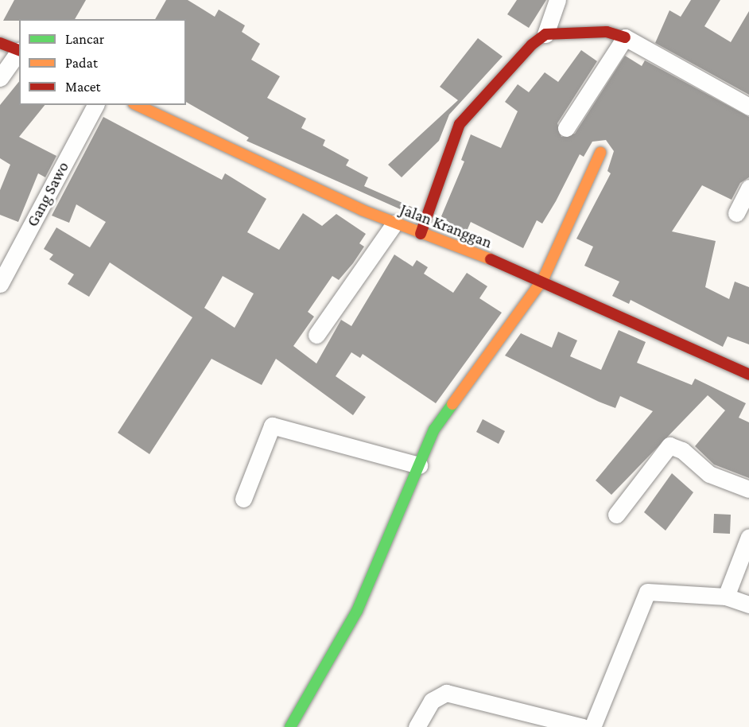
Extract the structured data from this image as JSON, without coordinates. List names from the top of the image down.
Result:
{
  "streets": {
    "street": ["Gang Sawo", "Jalan Kranggan"]
  },
  "legend": ["Lancar", "Padat", "Macet"]
}
